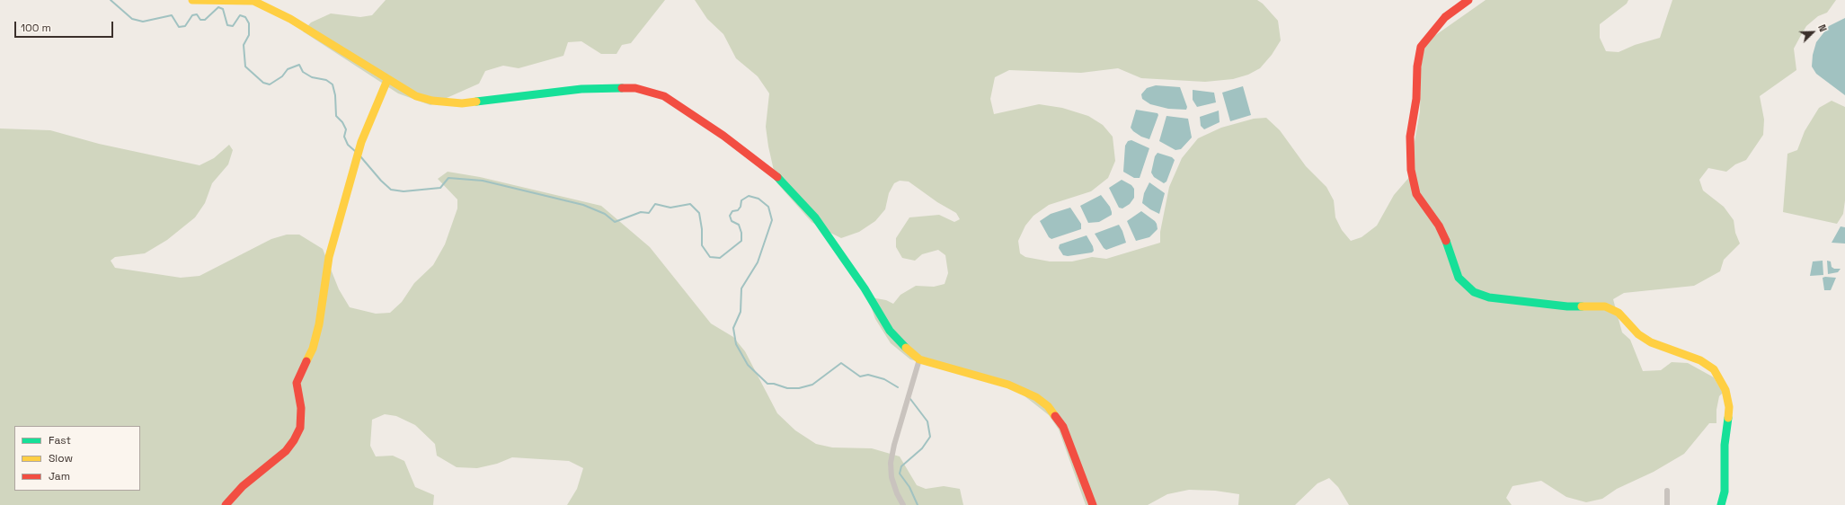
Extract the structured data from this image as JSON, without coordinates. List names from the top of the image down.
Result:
{
  "legend": ["Fast", "Slow", "Jam"],
  "scale_bar": "100 m",
  "north": "top right"
}
